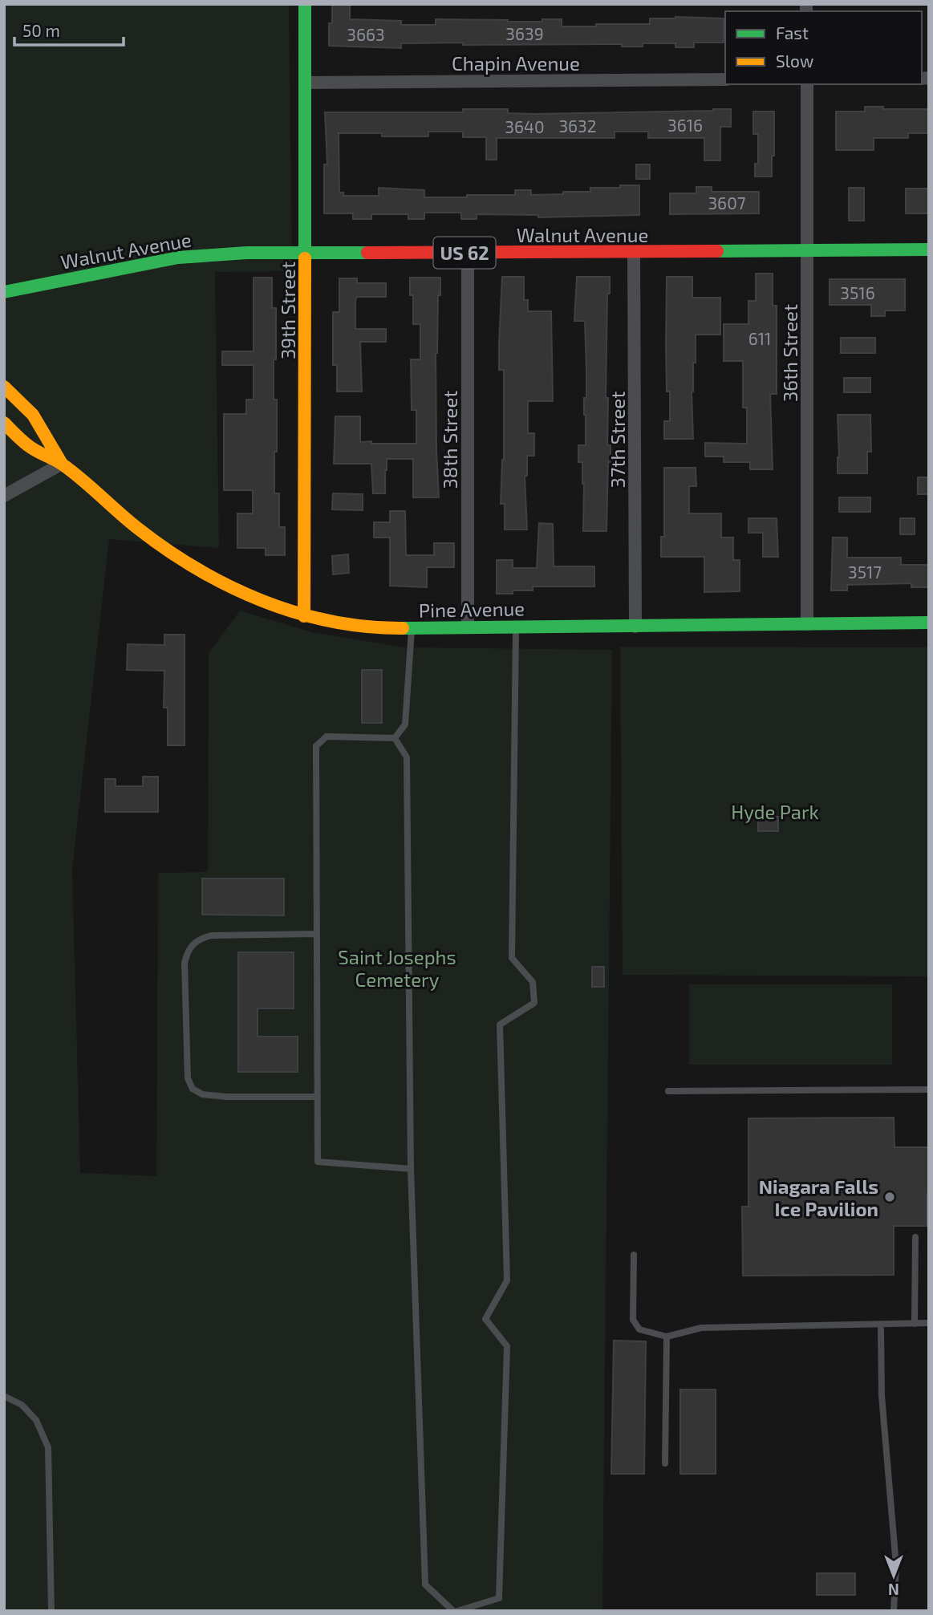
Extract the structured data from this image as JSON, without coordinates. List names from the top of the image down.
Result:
{
  "streets": {
    "main road": [
      "Walnut Avenue",
      "US 62",
      "39th Street",
      "Pine Avenue"
    ],
    "street": [
      "Chapin Avenue",
      "36th Street",
      "38th Street",
      "37th Street"
    ]
  },
  "crossings": [
    ["Chapin Avenue", "39th Street"],
    ["Walnut Avenue", "39th Street"],
    ["Walnut Avenue", "36th Street"],
    ["Walnut Avenue", "38th Street"],
    ["Walnut Avenue", "37th Street"],
    ["39th Street", "Pine Avenue"],
    ["36th Street", "Pine Avenue"],
    ["38th Street", "Pine Avenue"],
    ["37th Street", "Pine Avenue"]
  ],
  "parks": ["Hyde Park", "Saint Josephs Cemetery"],
  "places": ["Niagara Falls Ice Pavilion"],
  "house_numbers": [
    "3639",
    "3663",
    "3616",
    "3632",
    "3640",
    "3607",
    "3516",
    "611",
    "3517"
  ],
  "legend": ["Fast", "Slow"],
  "scale_bar": "50 m",
  "north": "bottom"
}
